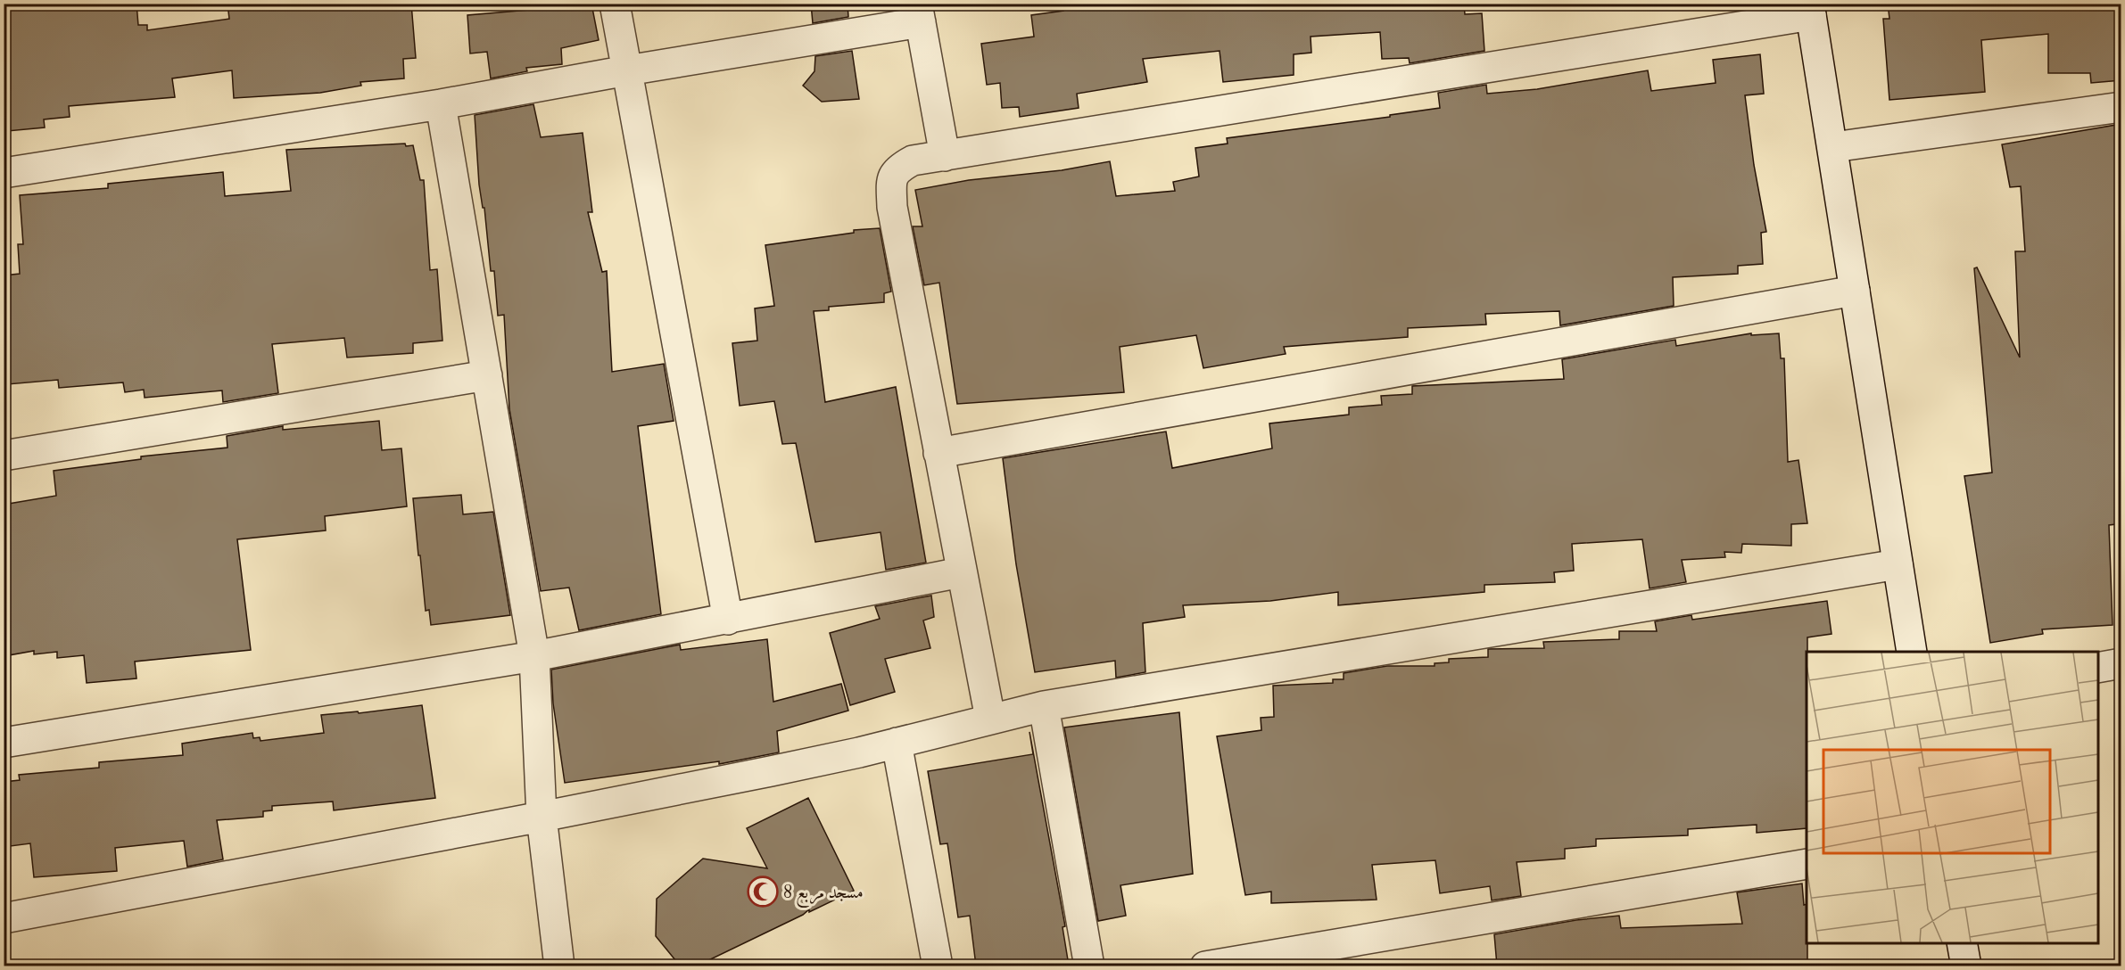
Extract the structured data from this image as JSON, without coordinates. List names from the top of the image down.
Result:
{
  "places": {
    "mosque": ["مسجد مربع 8"]
  }
}
